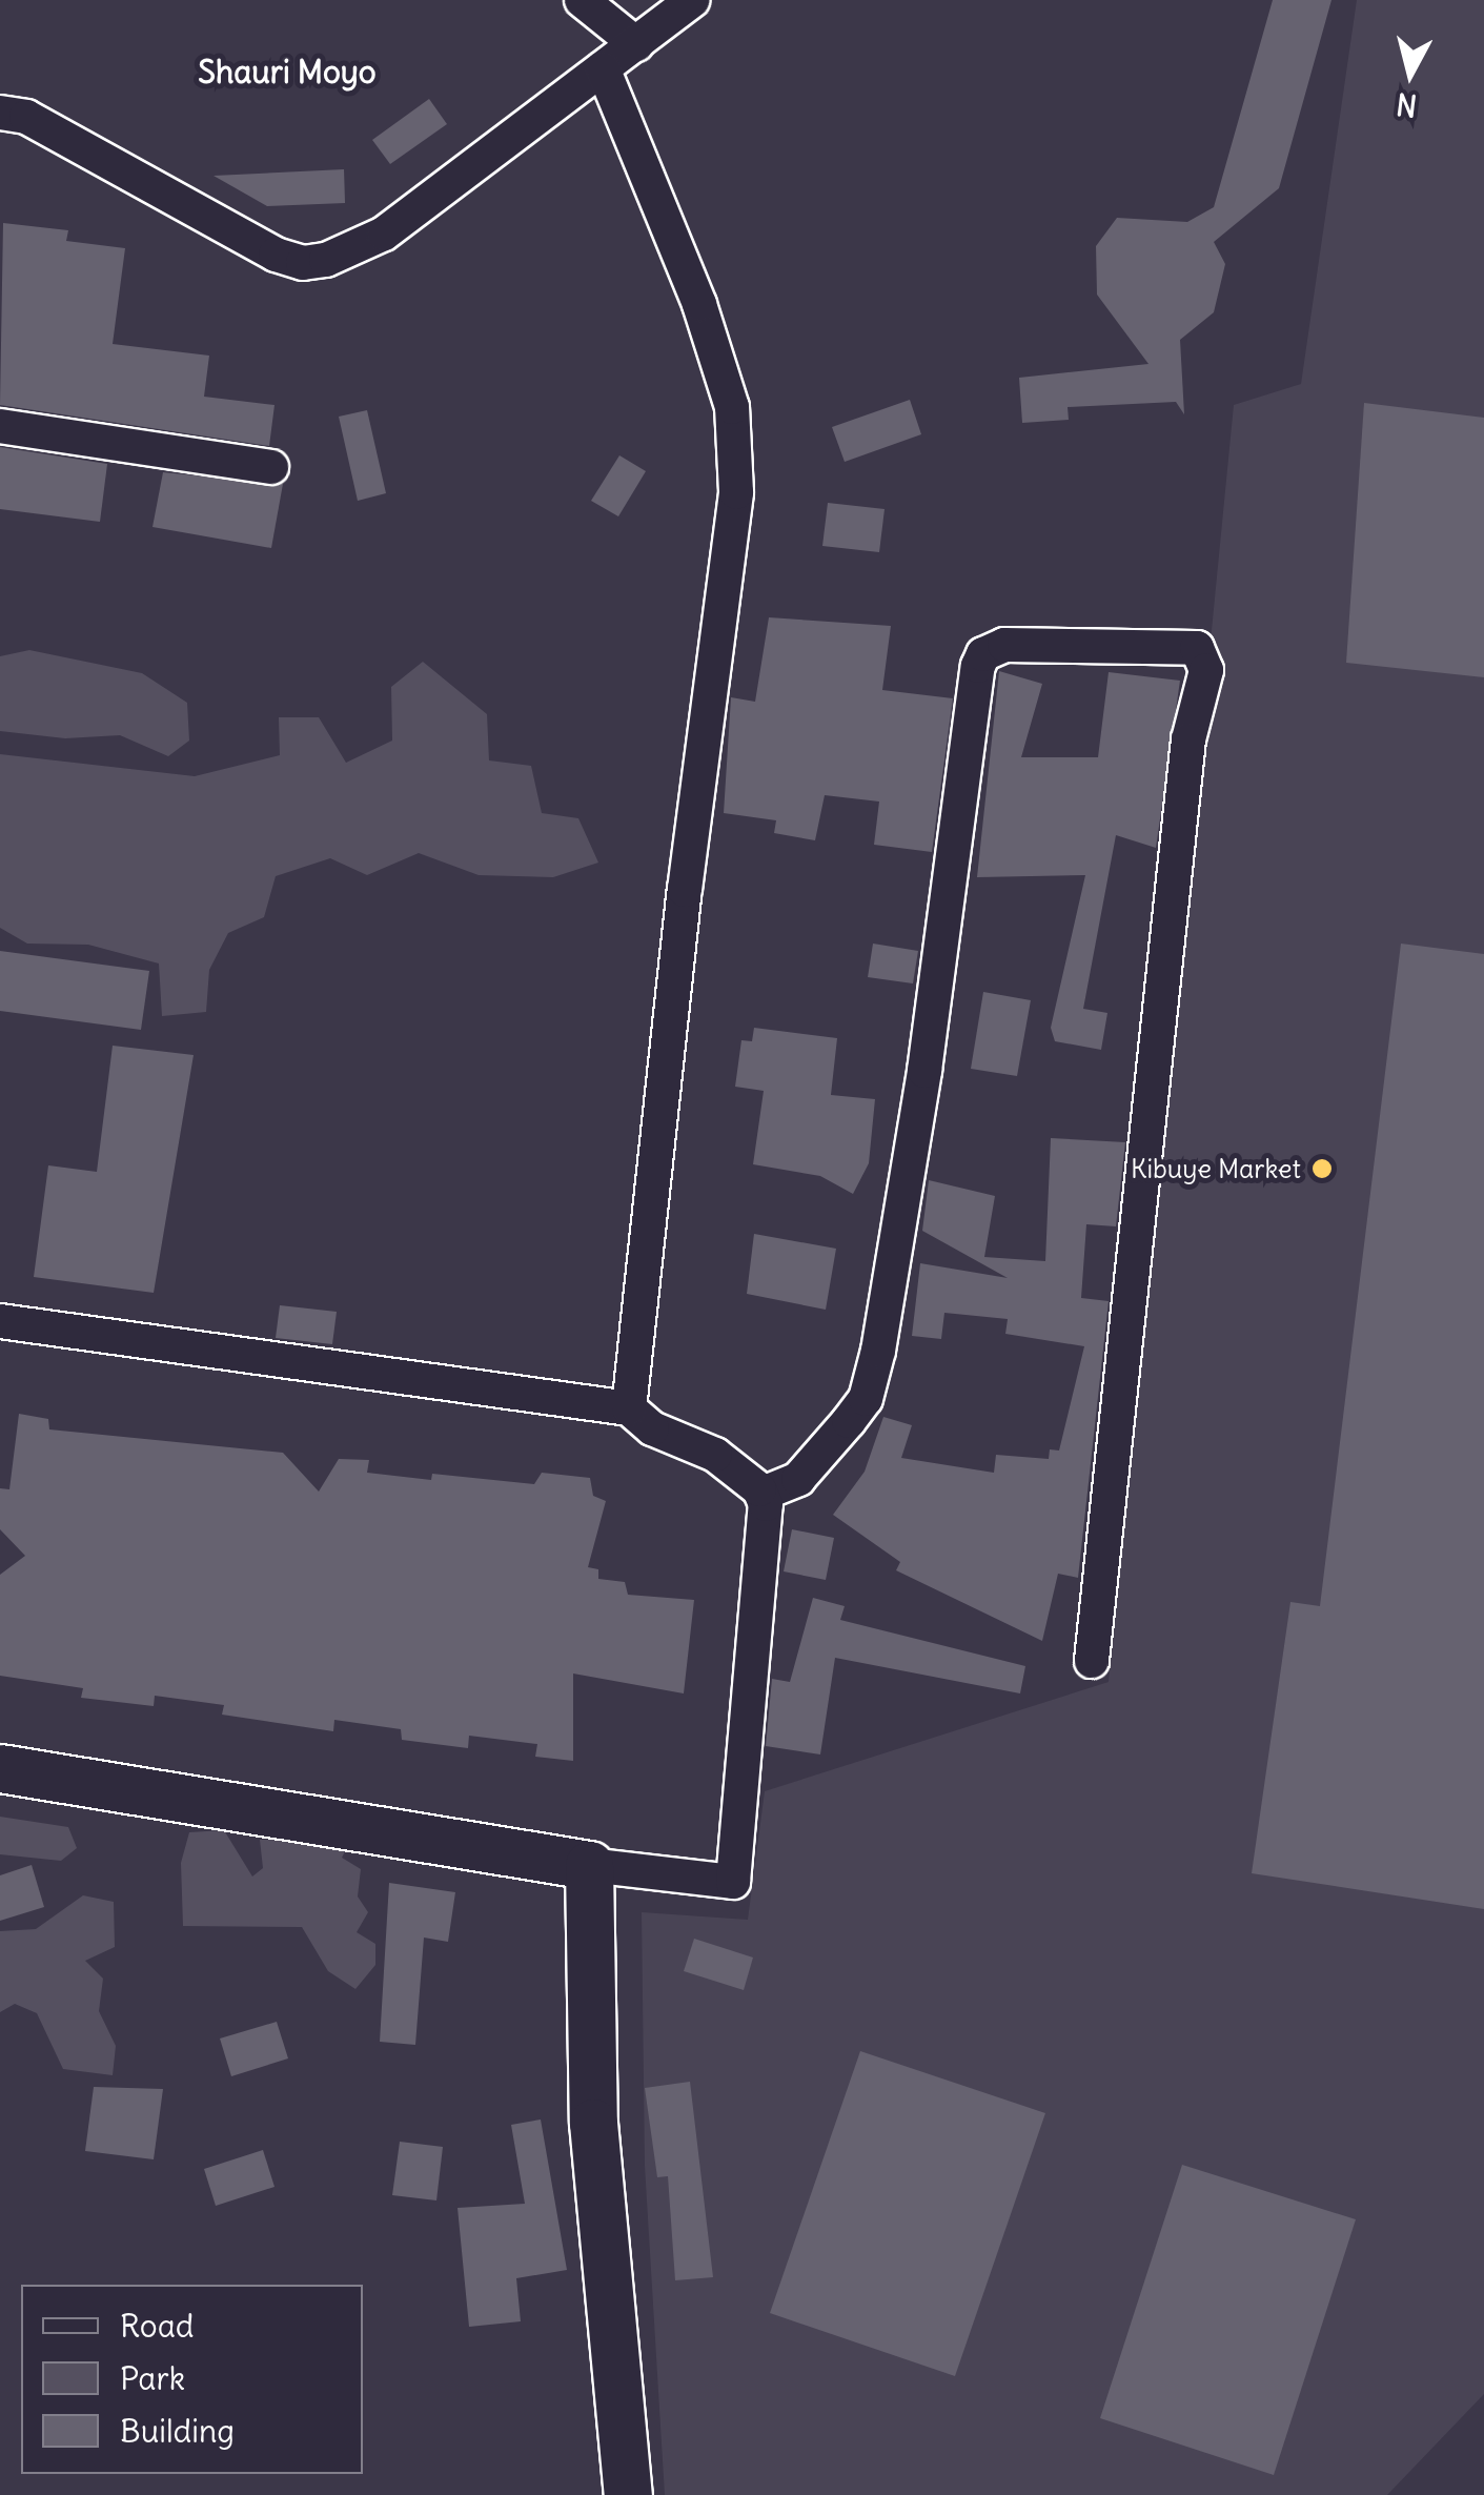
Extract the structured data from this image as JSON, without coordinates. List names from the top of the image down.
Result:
{
  "districts": ["Shauri Moyo"],
  "places": ["Kibuye Market"],
  "legend": ["Road", "Park", "Building"],
  "north": "bottom"
}
